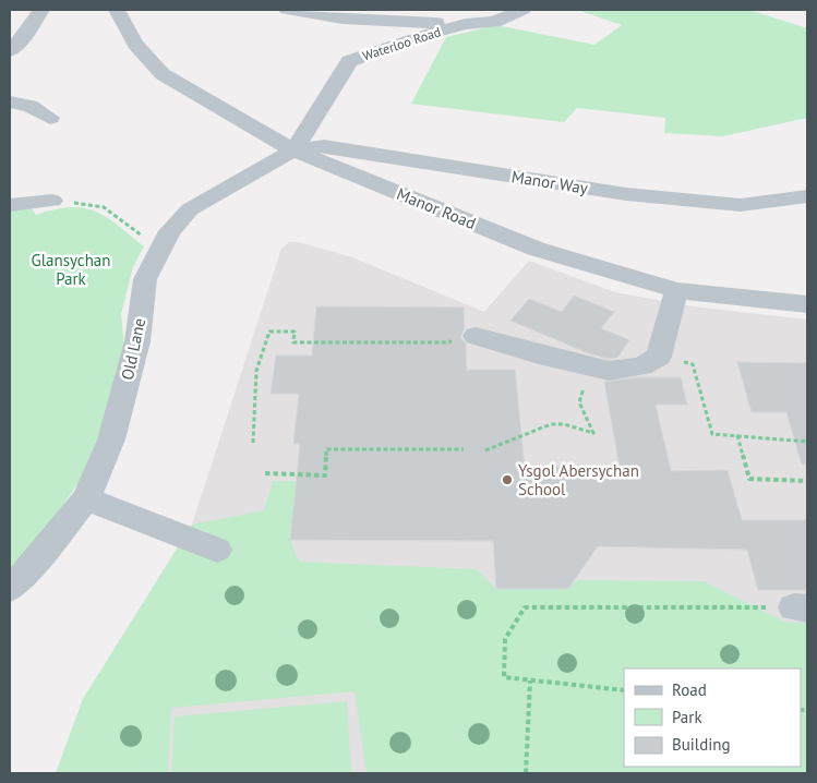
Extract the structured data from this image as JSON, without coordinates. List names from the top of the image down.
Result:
{
  "streets": {
    "street": [
      "Waterloo Road",
      "Manor Way",
      "Manor Road",
      "Old Lane"
    ]
  },
  "crossings": [
    ["Waterloo Road", "Manor Way"],
    ["Waterloo Road", "Manor Road"],
    ["Waterloo Road", "Old Lane"],
    ["Manor Way", "Manor Road"],
    ["Manor Way", "Old Lane"],
    ["Manor Road", "Old Lane"]
  ],
  "parks": ["Glansychan Park"],
  "places": ["Ysgol Abersychan School"],
  "legend": ["Road", "Park", "Building"]
}
